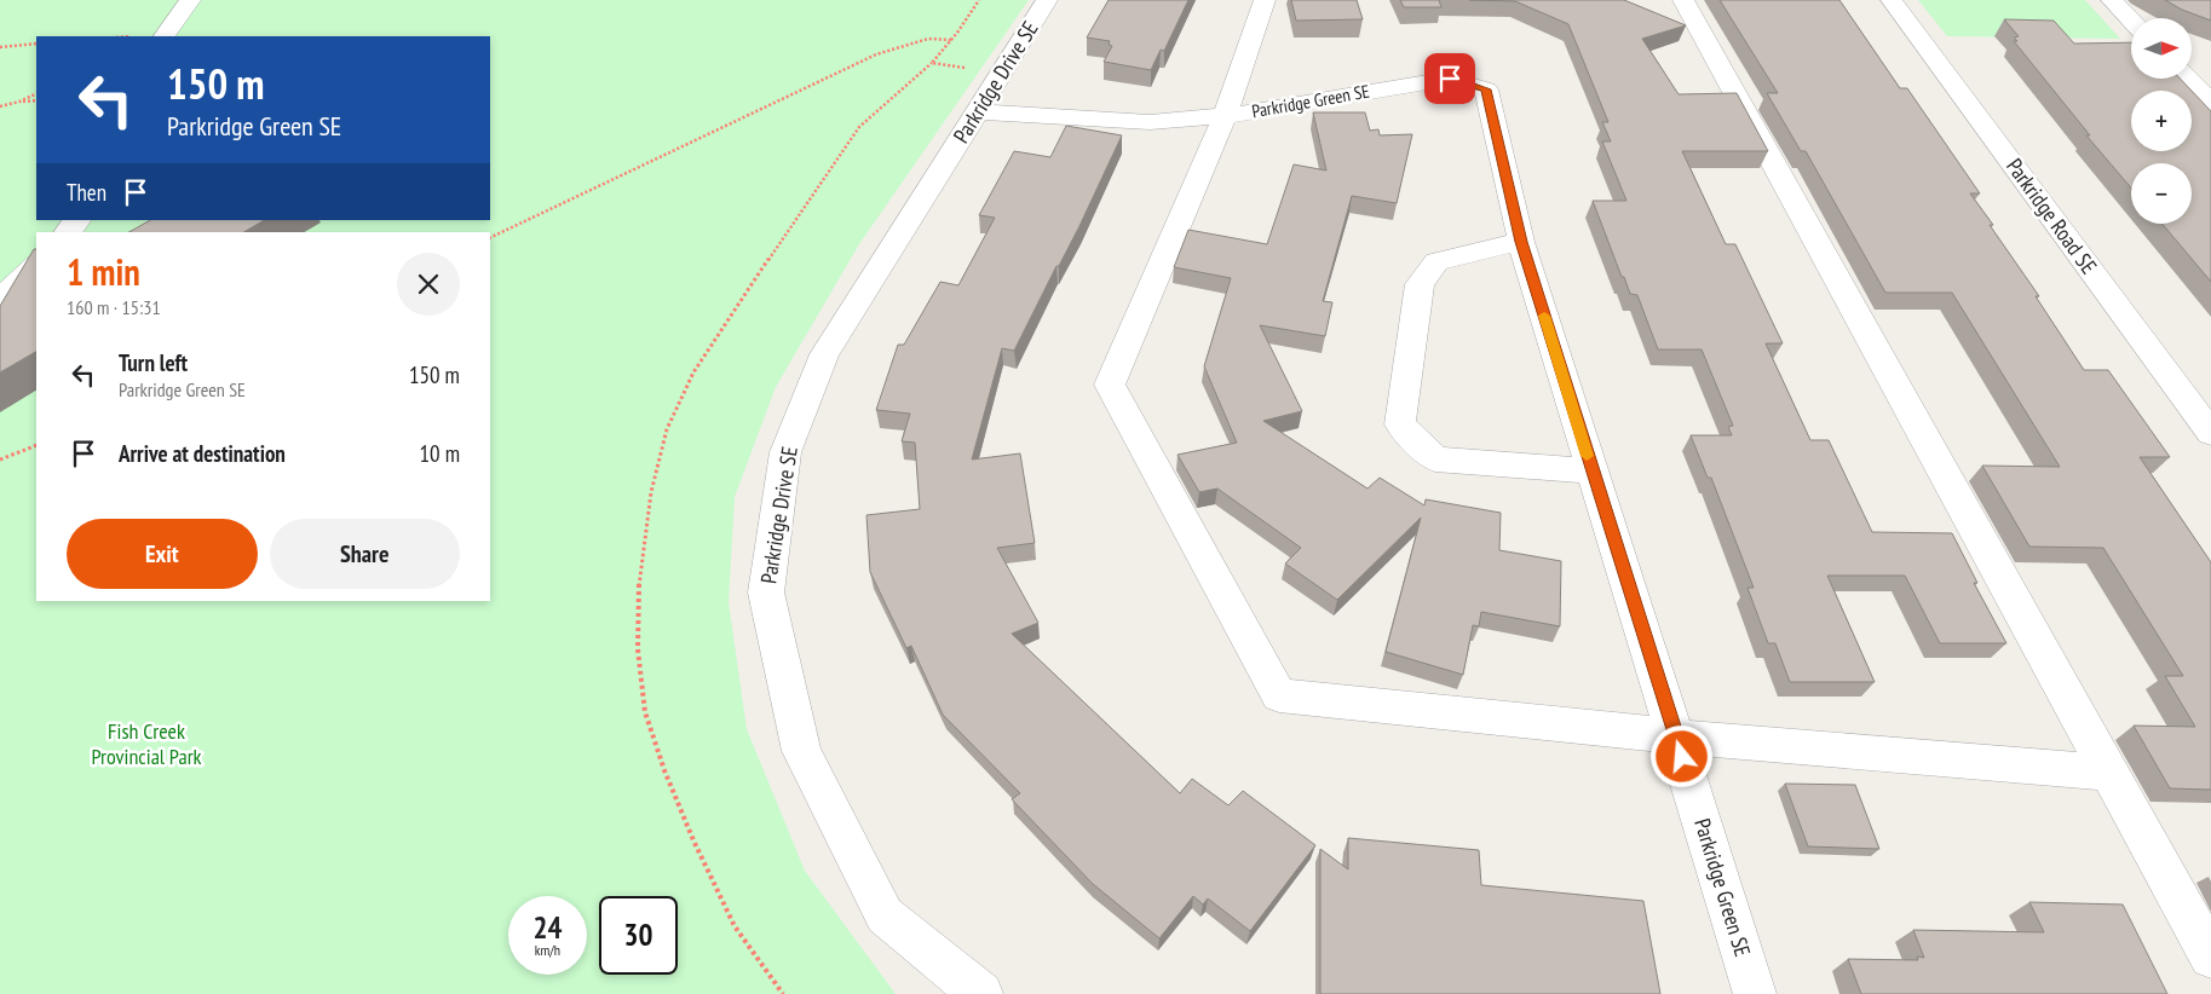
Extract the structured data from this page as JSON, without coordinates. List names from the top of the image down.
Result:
{
  "streets": {
    "street": ["Parkridge Drive SE", "Parkridge Green SE", "Parkridge Road SE"]
  },
  "crossings": [
    ["Parkridge Drive SE", "Parkridge Green SE"]
  ],
  "parks": ["Fish Creek Provincial Park"],
  "north": "right",
  "page": {
    "map_buttons": ["+", "−"],
    "turn": ["150 m", "Parkridge Green SE"],
    "then": "Then",
    "heading": ["1 min", "160 m · 15:31"],
    "list": [
      {
        "name": "Turn left",
        "note": "Parkridge Green SE",
        "value": "150 m"
      },
      {
        "name": "Arrive at destination",
        "value": "10 m"
      }
    ],
    "buttons": ["Exit", "Share"],
    "speed": "24 km/h",
    "limit": "30"
  }
}
